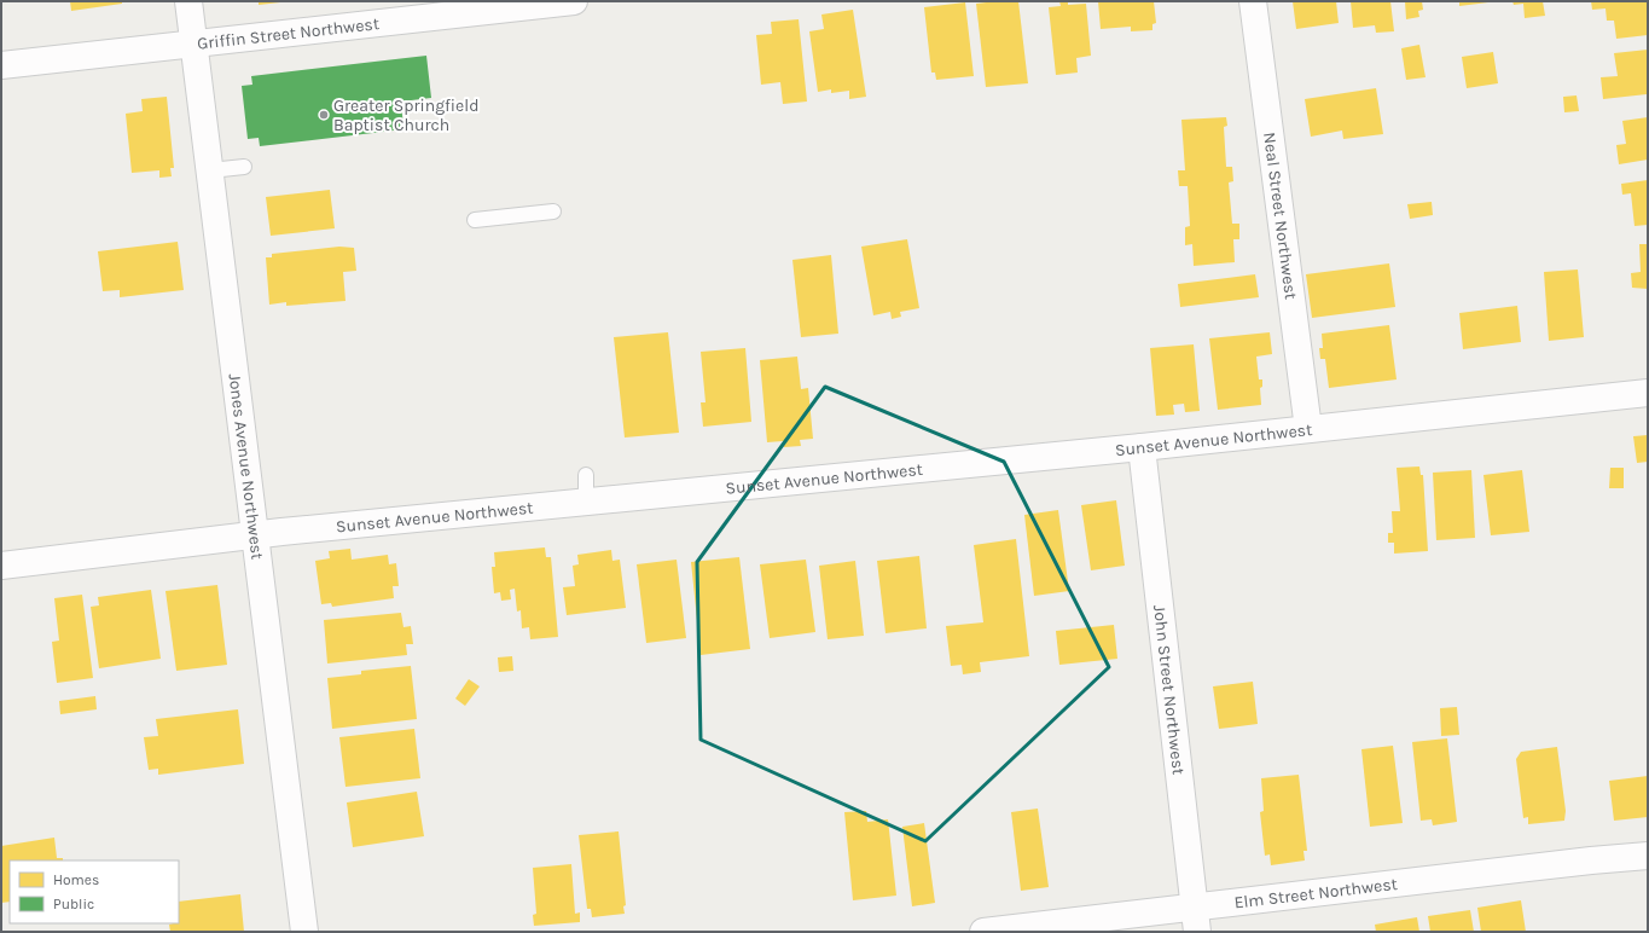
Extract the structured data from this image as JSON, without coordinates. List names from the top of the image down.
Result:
{
  "streets": {
    "street": [
      "Griffin Street Northwest",
      "Neal Street Northwest",
      "Sunset Avenue Northwest",
      "Jones Avenue Northwest",
      "John Street Northwest",
      "Elm Street Northwest"
    ]
  },
  "crossings": [
    ["Griffin Street Northwest", "Jones Avenue Northwest"],
    ["Neal Street Northwest", "Sunset Avenue Northwest"],
    ["Sunset Avenue Northwest", "Jones Avenue Northwest"],
    ["Sunset Avenue Northwest", "John Street Northwest"],
    ["John Street Northwest", "Elm Street Northwest"]
  ],
  "places": ["Greater Springfield Baptist Church"],
  "legend": ["Homes", "Public"]
}
